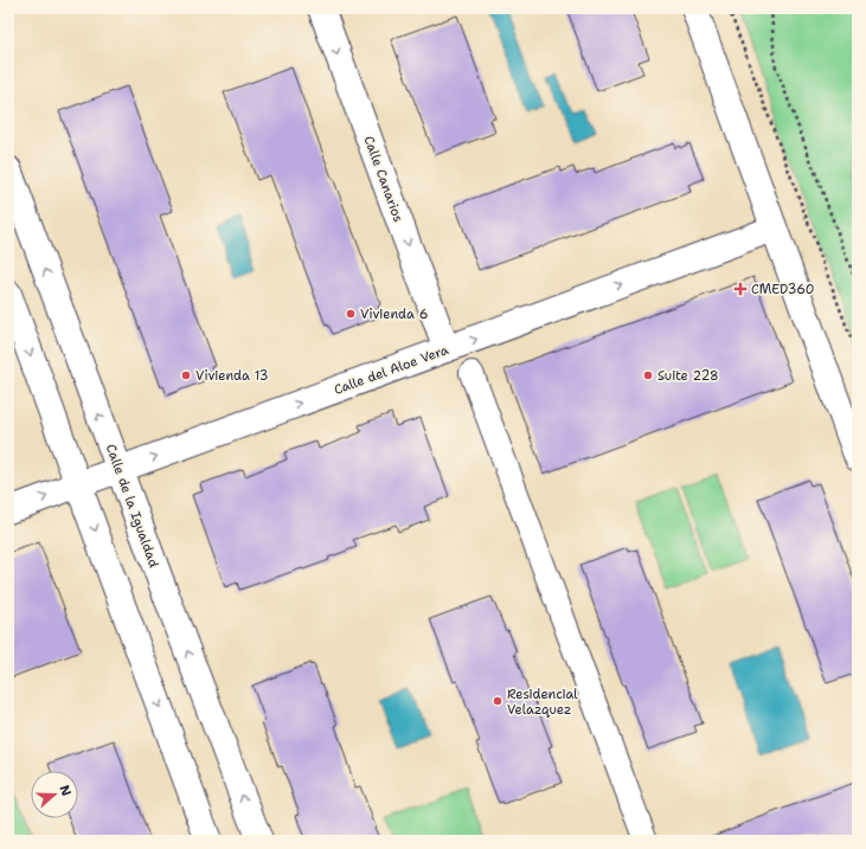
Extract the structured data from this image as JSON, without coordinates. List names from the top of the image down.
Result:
{
  "streets": {
    "street": ["Calle Canarios", "Calle del Aloe Vera", "Calle de la Igualdad"]
  },
  "crossings": [
    ["Calle Canarios", "Calle del Aloe Vera"],
    ["Calle del Aloe Vera", "Calle de la Igualdad"]
  ],
  "one_way": ["Calle Canarios", "Calle del Aloe Vera"],
  "places": {
    "health": ["CMED360"],
    "other": [
      "Vivienda 6",
      "Vivienda 13",
      "Suite 228",
      "Residencial Velazquez"
    ]
  },
  "north": "right"
}
